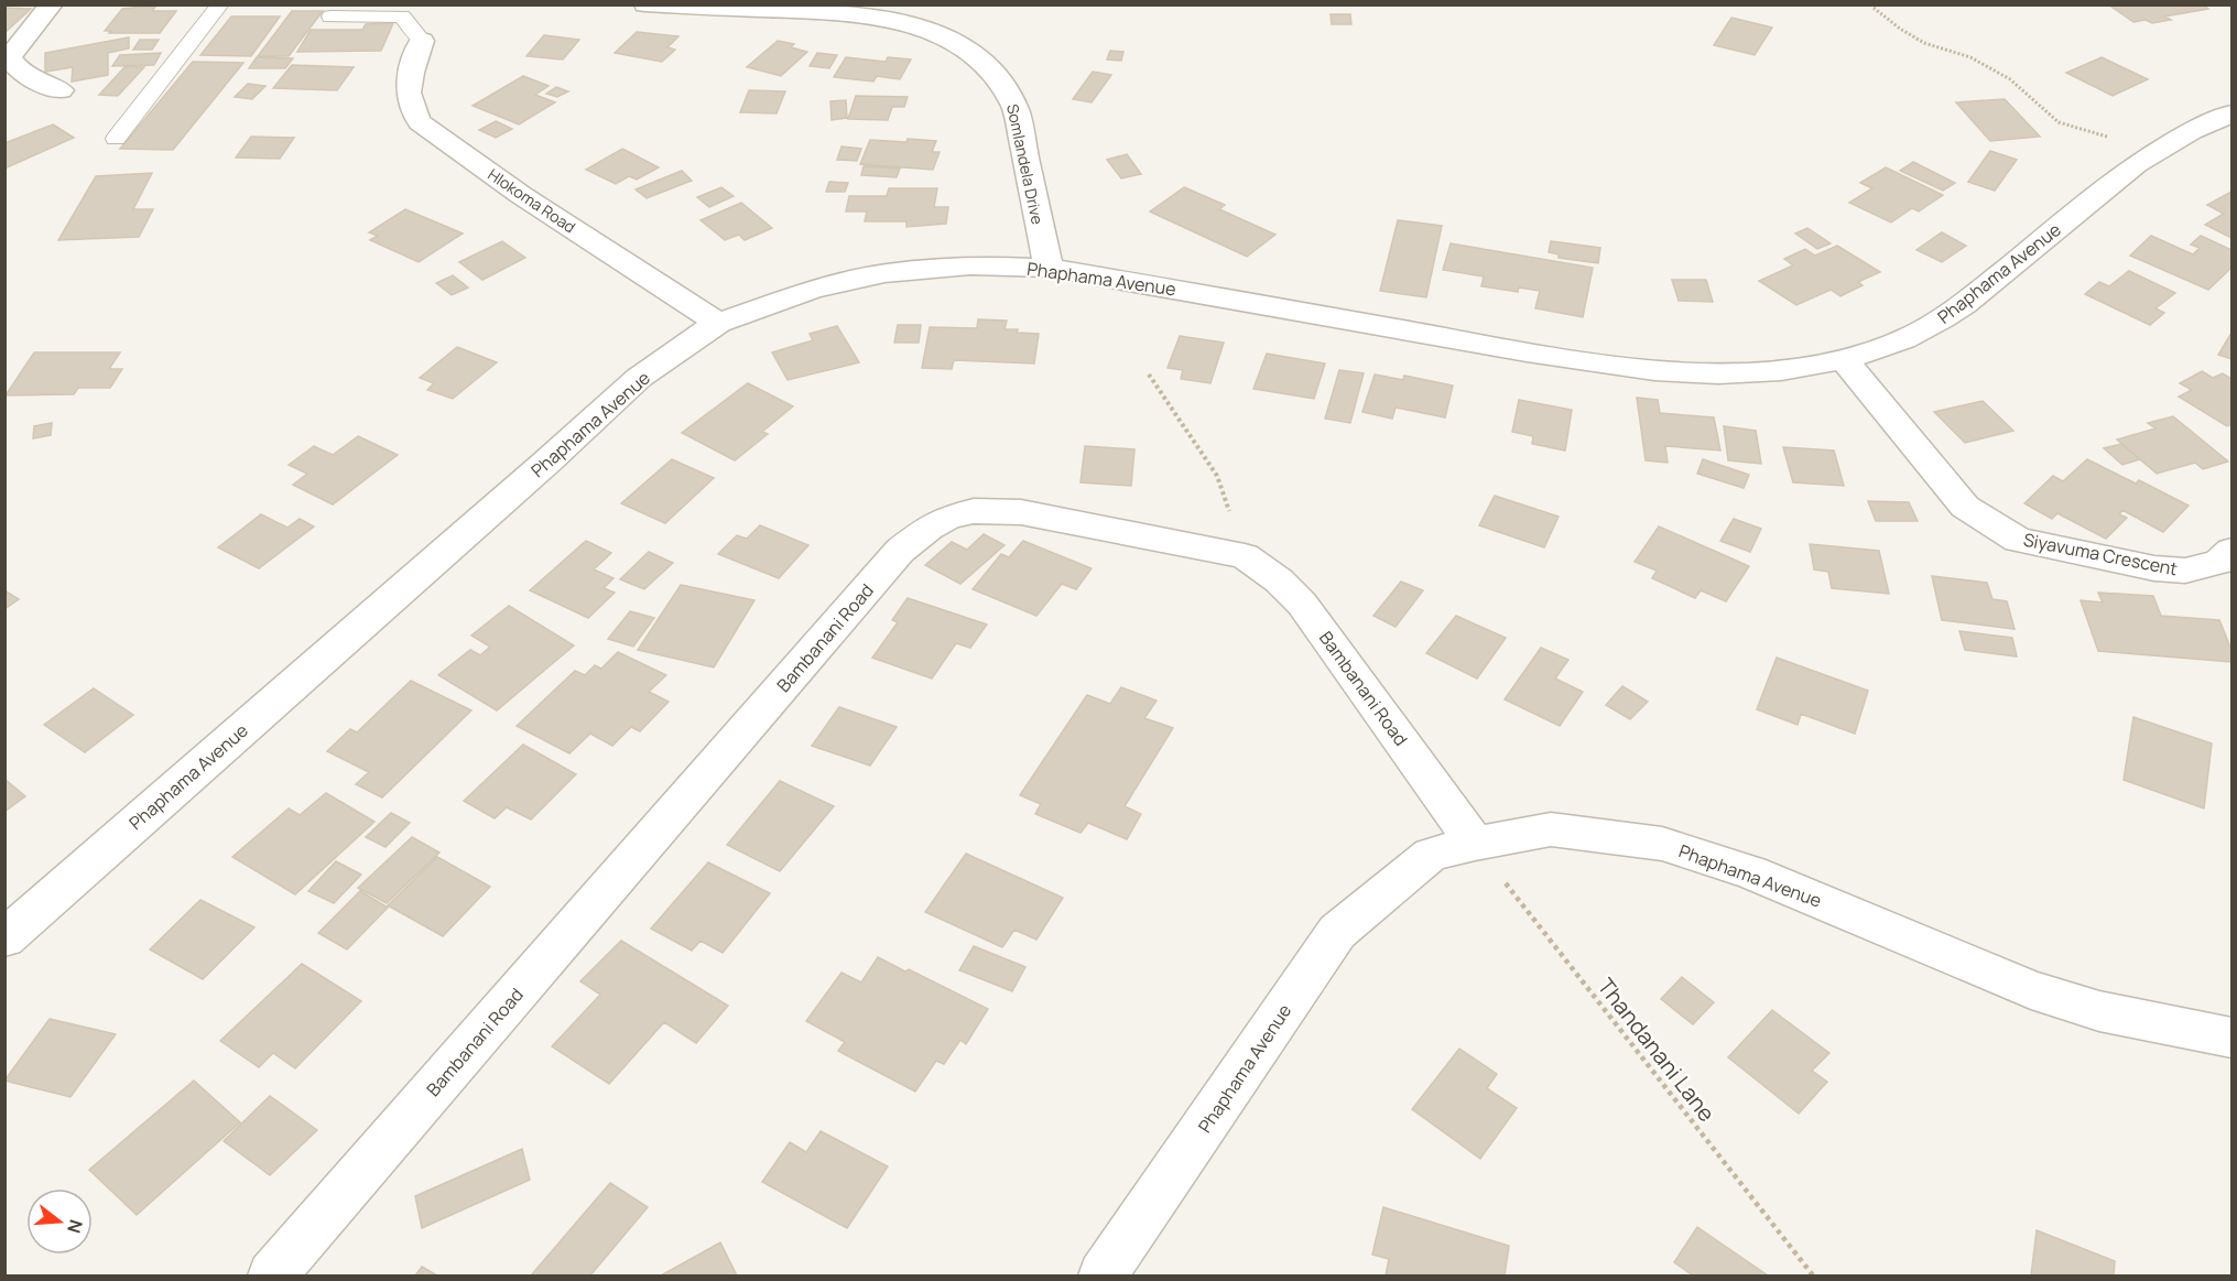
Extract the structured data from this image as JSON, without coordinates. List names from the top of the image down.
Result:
{
  "streets": {
    "street": [
      "Somlandela Drive",
      "Hlokoma Road",
      "Phaphama Avenue",
      "Siyavuma Crescent",
      "Bambanani Road"
    ],
    "path": ["Thandanani Lane"]
  },
  "crossings": [
    ["Somlandela Drive", "Phaphama Avenue"],
    ["Hlokoma Road", "Phaphama Avenue"],
    ["Phaphama Avenue", "Siyavuma Crescent"],
    ["Phaphama Avenue", "Bambanani Road"],
    ["Phaphama Avenue", "Thandanani Lane"],
    ["Bambanani Road", "Thandanani Lane"]
  ],
  "north": "right"
}
